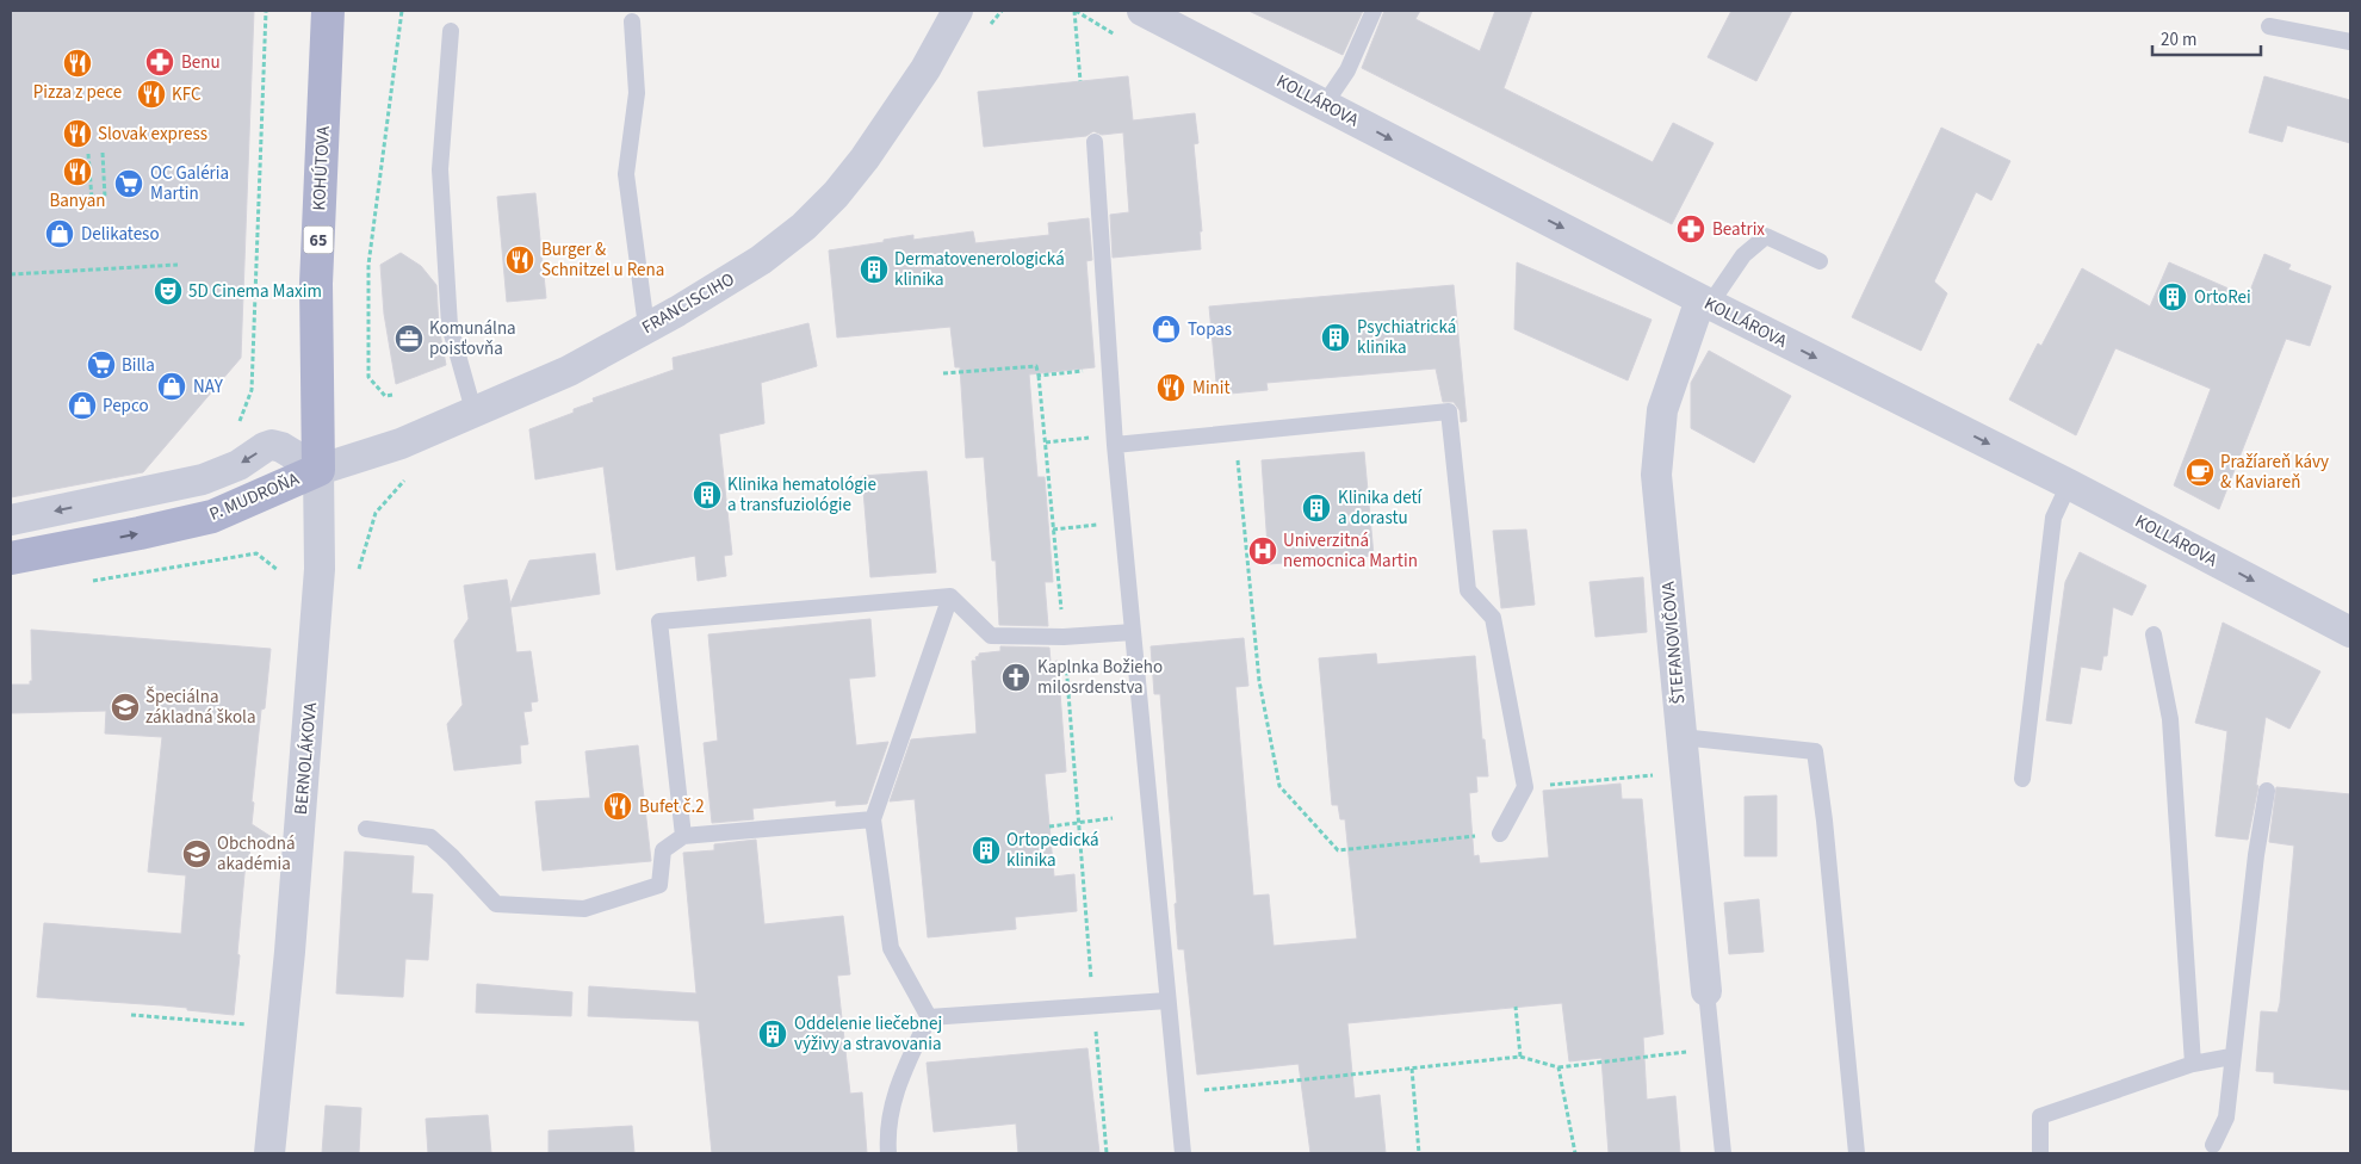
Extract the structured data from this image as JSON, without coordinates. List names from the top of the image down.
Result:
{
  "streets": {
    "main road": ["KOHÚTOVA", "65", "P. MUDROŇA"],
    "street": [
      "KOLLÁROVA",
      "FRANCISCIHO",
      "ŠTEFANOVIČOVA",
      "BERNOLÁKOVA"
    ]
  },
  "crossings": [
    ["KOLLÁROVA", "ŠTEFANOVIČOVA"],
    ["KOHÚTOVA", "FRANCISCIHO"],
    ["KOHÚTOVA", "P. MUDROŇA"],
    ["KOHÚTOVA", "BERNOLÁKOVA"],
    ["FRANCISCIHO", "P. MUDROŇA"],
    ["FRANCISCIHO", "BERNOLÁKOVA"],
    ["P. MUDROŇA", "BERNOLÁKOVA"]
  ],
  "one_way": ["KOLLÁROVA"],
  "places": {
    "pharmacy": ["Benu", "Beatrix"],
    "restaurant": [
      "Pizza z pece",
      "KFC",
      "Slovak express",
      "Banyan",
      "Burger & Schnitzel u Rena",
      "Minit",
      "Bufet č.2"
    ],
    "supermarket": ["OC Galéria Martin", "Billa"],
    "shop": [
      "Delikateso",
      "Topas",
      "NAY",
      "Pepco"
    ],
    "building": [
      "Dermatovenerologická klinika",
      "OrtoRei",
      "Psychiatrická klinika",
      "Klinika hematológie a transfuziológie",
      "Klinika detí a dorastu",
      "Ortopedická klinika",
      "Oddelenie liečebnej výživy a stravovania"
    ],
    "theatre": ["5D Cinema Maxim"],
    "office": ["Komunálna poisťovňa"],
    "cafe": ["Pražíareň kávy & Kaviareň"],
    "hospital": ["Univerzitná nemocnica Martin"],
    "church": ["Kaplnka Božieho milosrdenstva"],
    "school or university": ["Špeciálna základná škola", "Obchodná akadémia"]
  },
  "scale_bar": "20 m"
}
